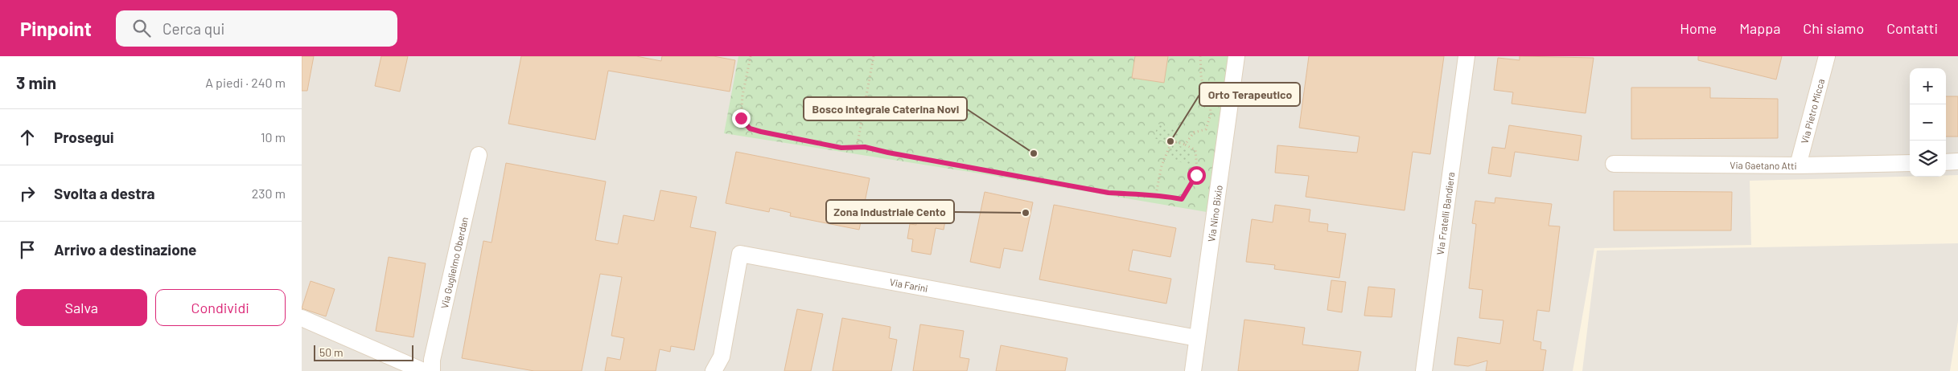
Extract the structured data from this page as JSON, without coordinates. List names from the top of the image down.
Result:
{
  "streets": {
    "street": [
      "Via Pietro Micca",
      "Via Gaetano Atti",
      "Via Nino Bixio",
      "Via Fratelli Bandiera",
      "Via Guglielmo Oberdan",
      "Via Farini"
    ]
  },
  "crossings": [
    ["Via Pietro Micca", "Via Gaetano Atti"],
    ["Via Nino Bixio", "Via Farini"]
  ],
  "places": ["Orto Terapeutico", "Bosco integrale Caterina Novi", "Zona Industriale Cento"],
  "scale_bar": "50 m",
  "page": {
    "header": "Pinpoint",
    "search": "Cerca qui",
    "nav": [
      "Home",
      "Mappa",
      "Chi siamo",
      "Contatti"
    ],
    "heading": ["3 min", "A piedi · 240 m"],
    "map_buttons": ["+", "−"],
    "list": [
      ["Prosegui", "10 m"],
      ["Svolta a destra", "230 m"],
      "Arrivo a destinazione"
    ],
    "buttons": ["Salva", "Condividi"],
    "scale": "50 m"
  }
}
